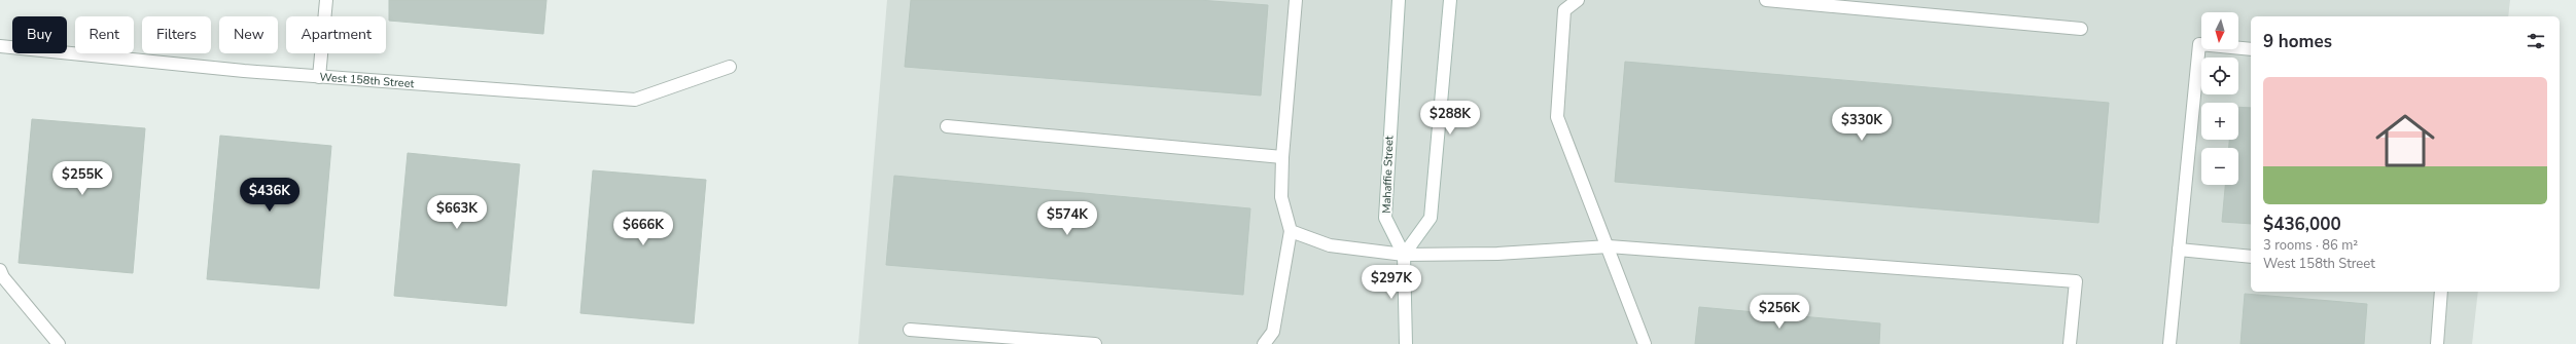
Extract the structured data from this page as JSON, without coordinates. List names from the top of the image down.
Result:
{
  "streets": {
    "street": ["West 158th Street", "Mahaffie Street"]
  },
  "north": "bottom",
  "page": {
    "map_buttons": ["+", "−"],
    "chip": [
      "Buy",
      "Rent",
      "Filters",
      "New",
      "Apartment"
    ],
    "heading": "9 homes",
    "list": [
      {
        "name": "$436,000",
        "note": "3 rooms · 86 m² · West 158th Street"
      }
    ],
    "price": [
      "$288K",
      "$330K",
      "$255K",
      "$436K",
      "$663K",
      "$574K",
      "$666K",
      "$297K",
      "$256K"
    ]
  }
}
